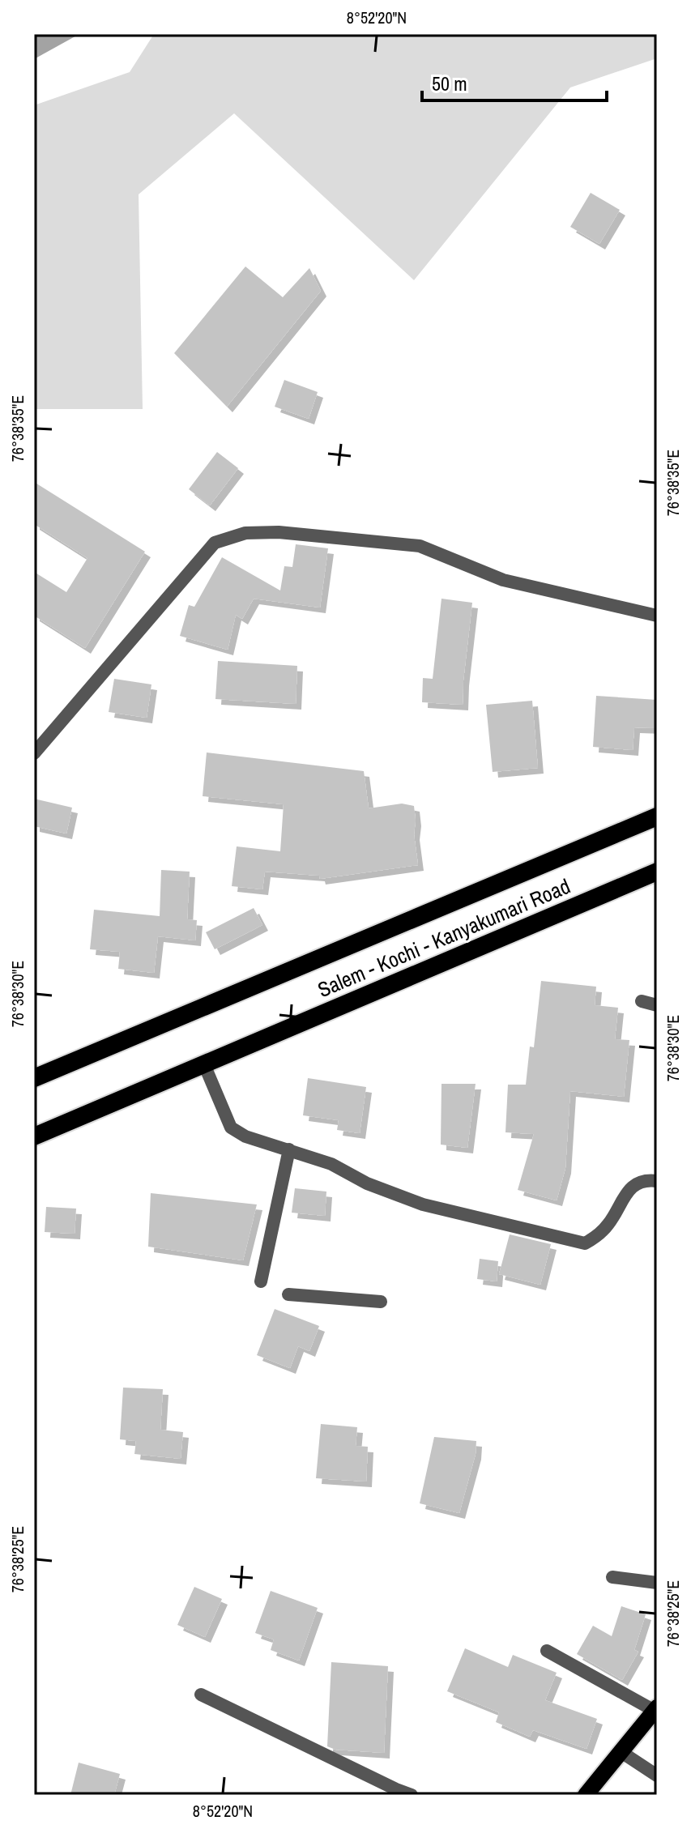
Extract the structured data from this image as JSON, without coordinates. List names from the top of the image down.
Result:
{
  "streets": {
    "highway": ["Salem - Kochi - Kanyakumari Road"]
  },
  "scale_bar": "50 m",
  "coordinates": [
    "8°52'20\"N",
    "76°38'35\"E",
    "76°38'30\"E",
    "76°38'25\"E"
  ]
}
